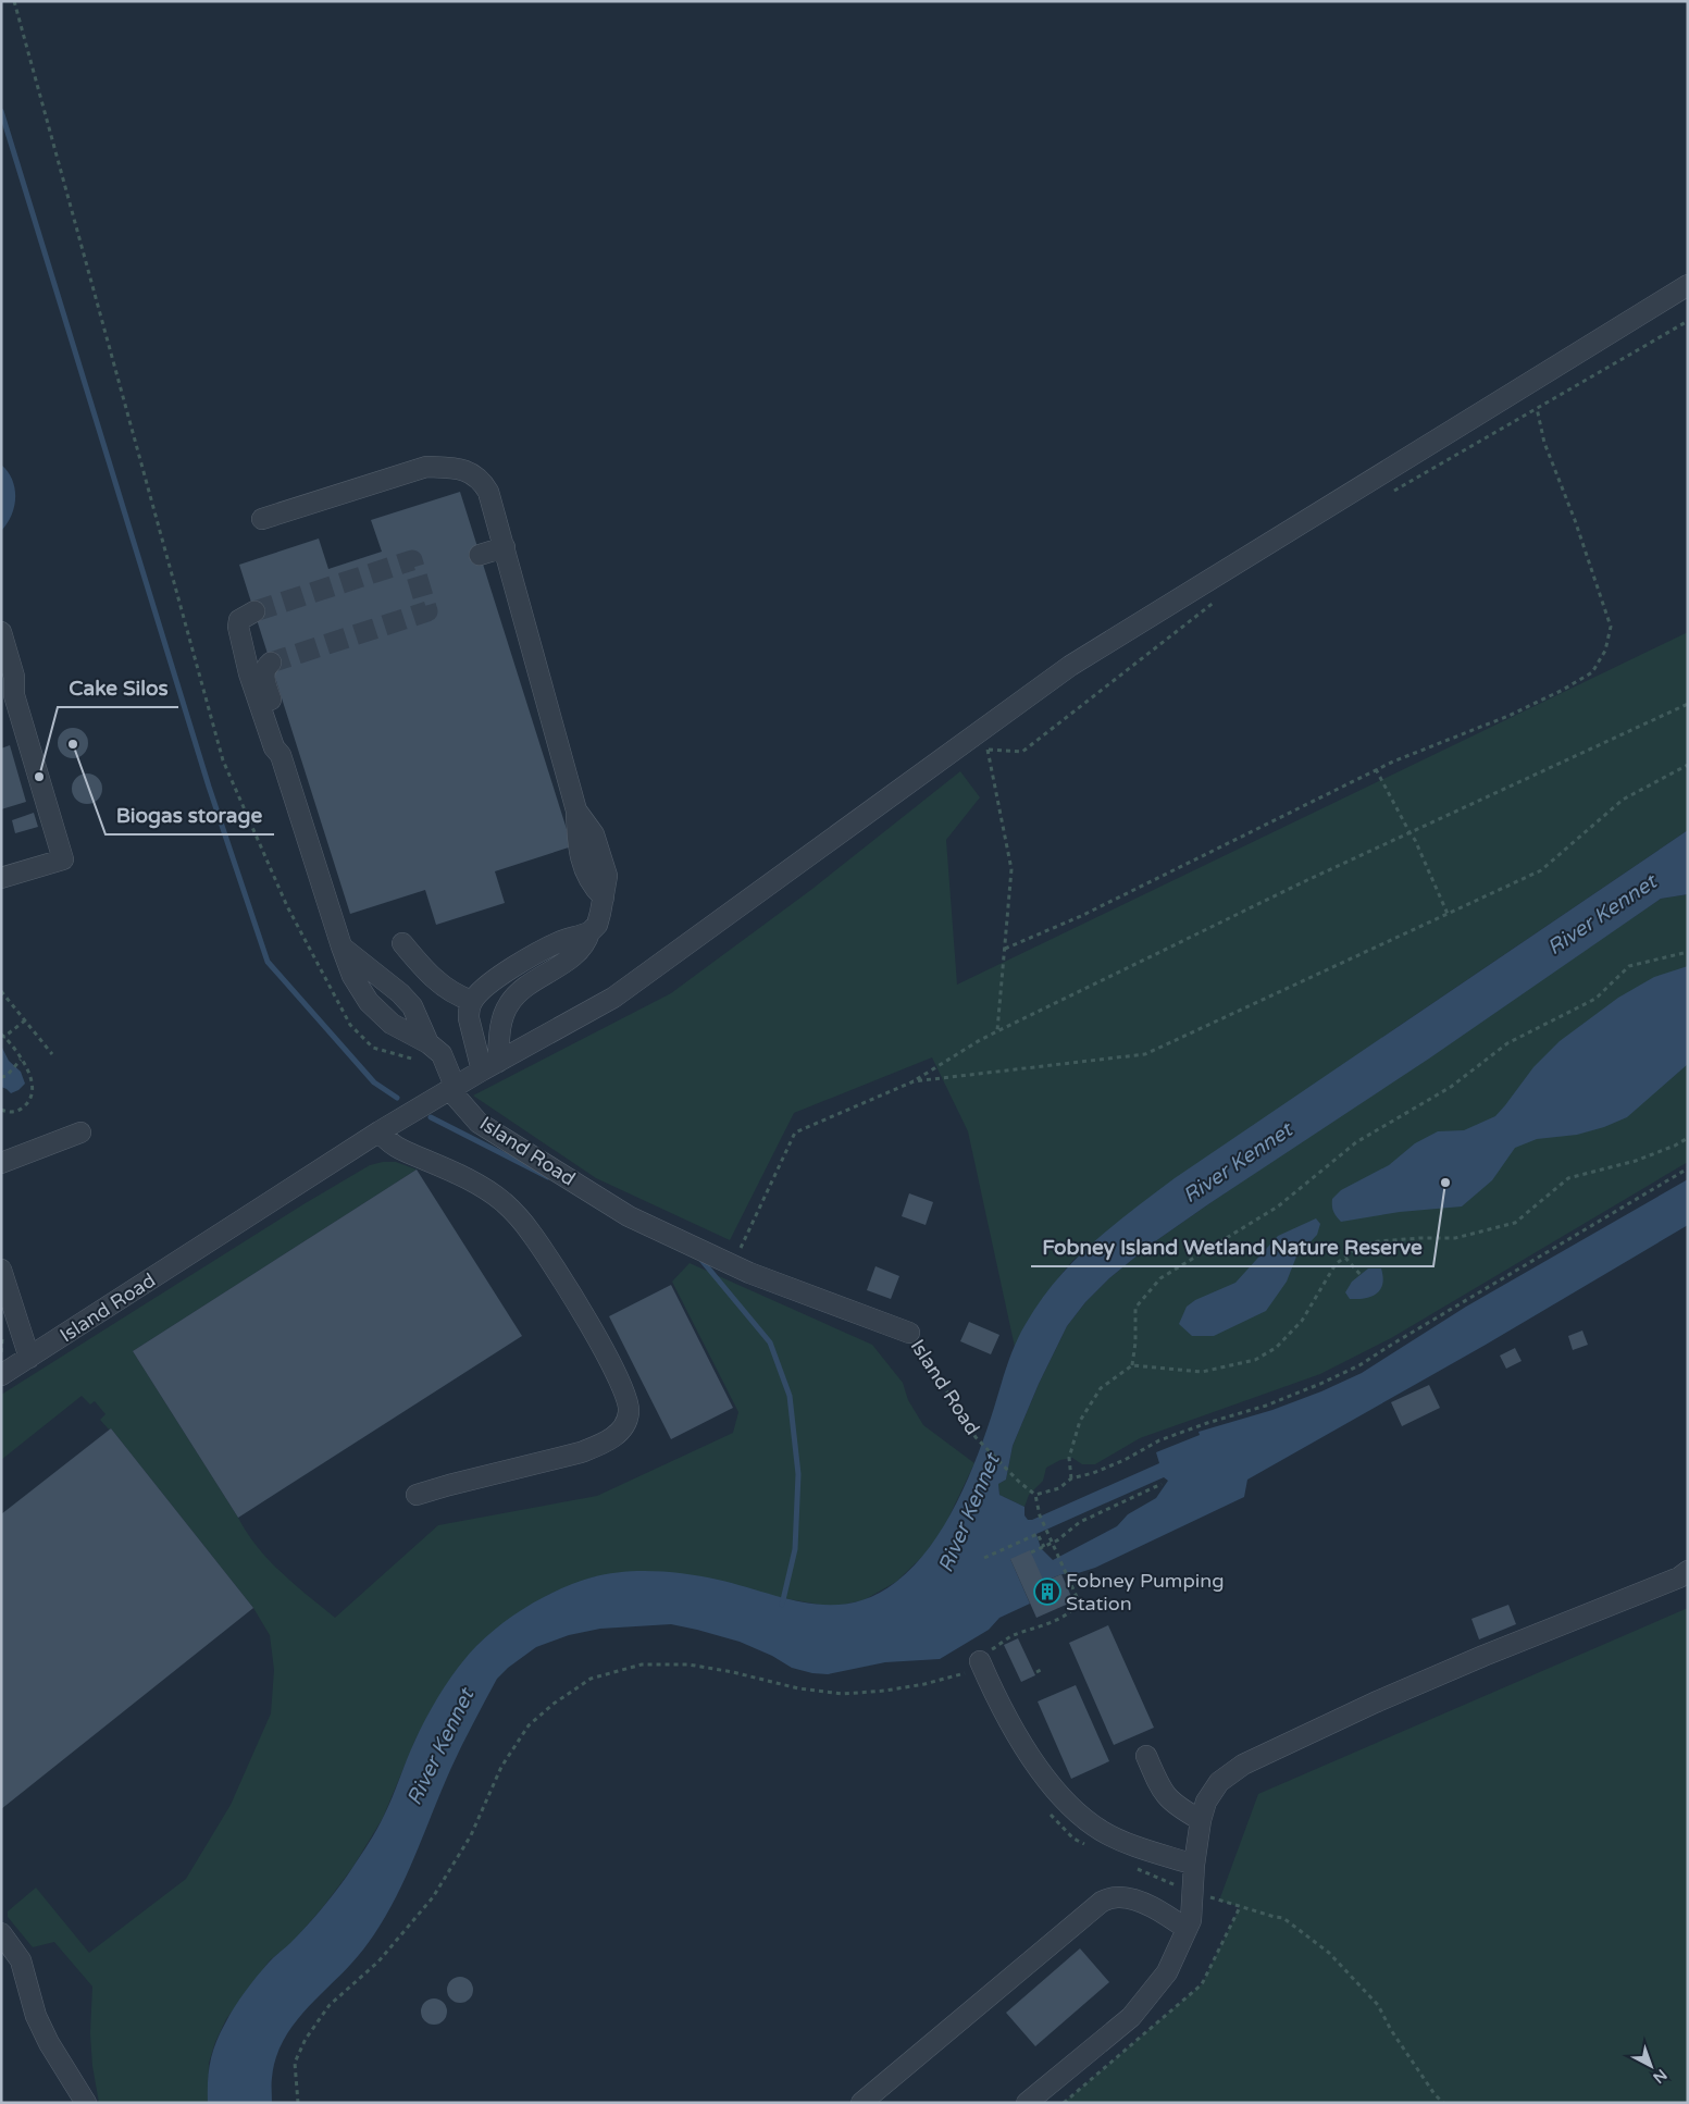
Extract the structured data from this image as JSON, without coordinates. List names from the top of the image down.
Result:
{
  "streets": {
    "street": ["Island Road"]
  },
  "water": ["River Kennet"],
  "places": {
    "other": ["Biogas storage", "Cake Silos", "Fobney Island Wetland Nature Reserve"],
    "building": ["Fobney Pumping Station"]
  },
  "north": "bottom right"
}
